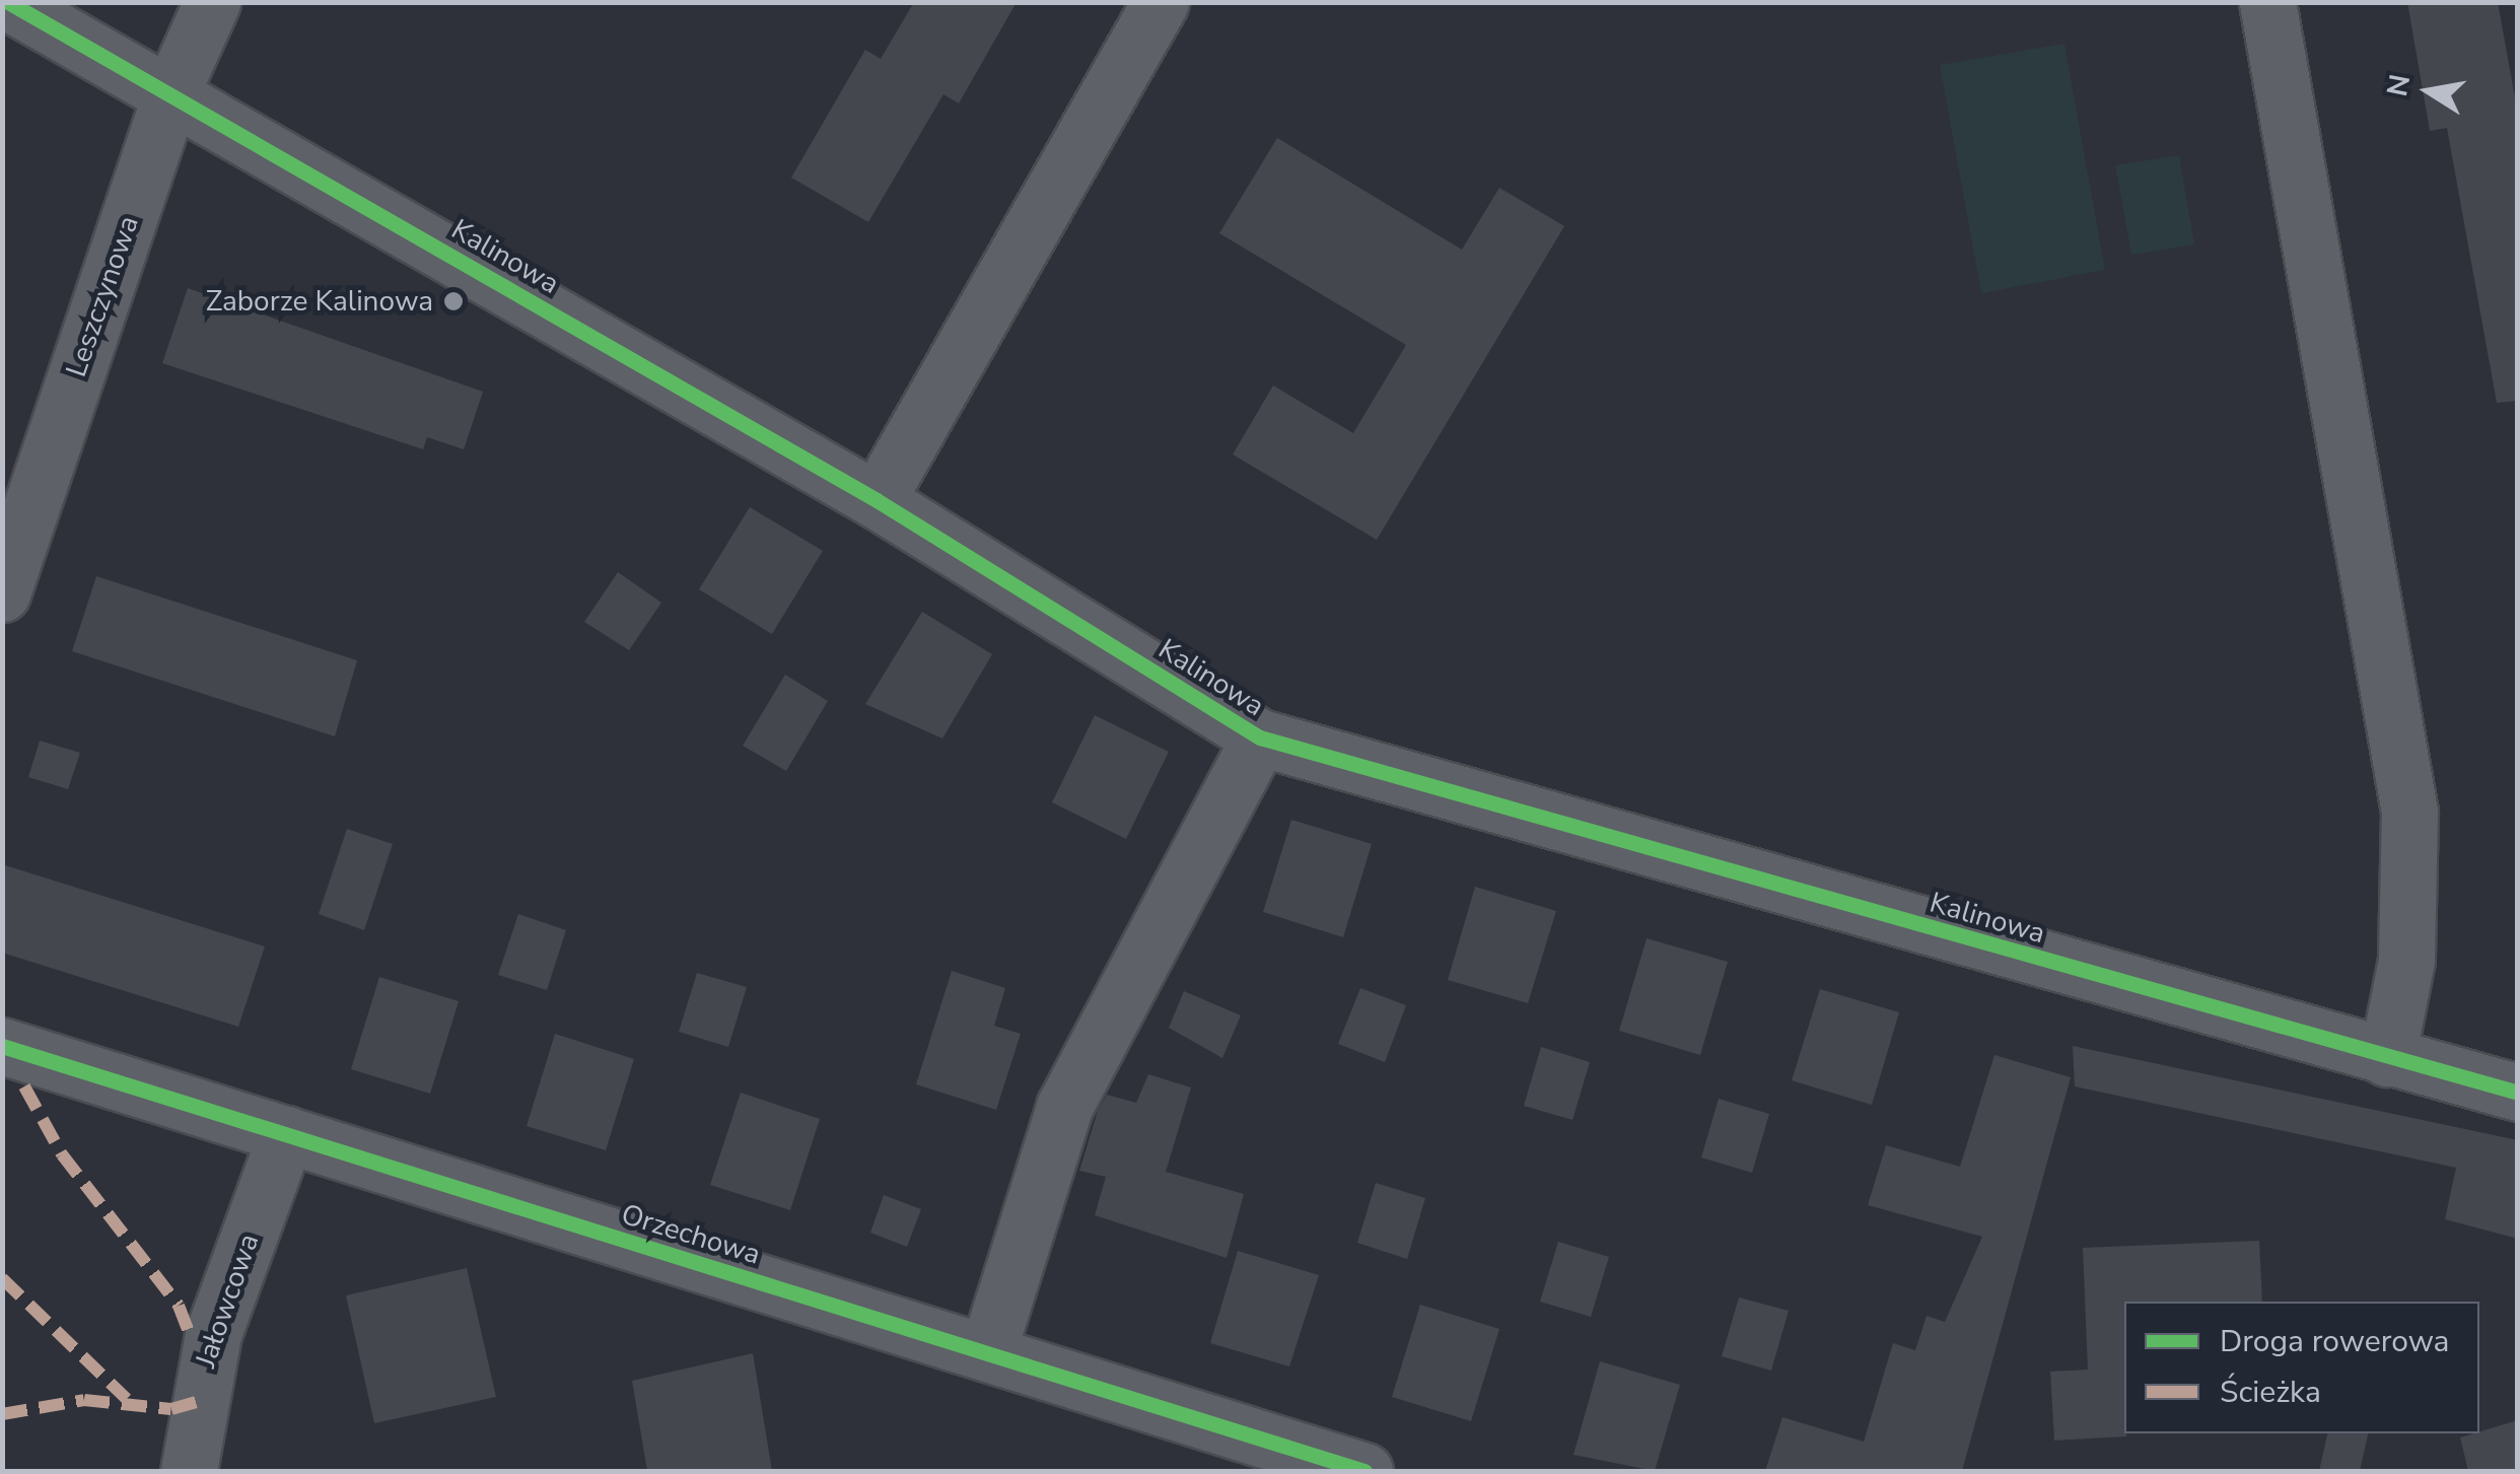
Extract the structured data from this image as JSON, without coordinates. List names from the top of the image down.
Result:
{
  "streets": {
    "street": [
      "Kalinowa",
      "Leszczynowa",
      "Orzechowa",
      "Jałowcowa"
    ]
  },
  "crossings": [
    ["Kalinowa", "Leszczynowa"],
    ["Orzechowa", "Jałowcowa"]
  ],
  "places": ["Zaborze Kalinowa"],
  "legend": ["Droga rowerowa", "Ścieżka"],
  "north": "left"
}
